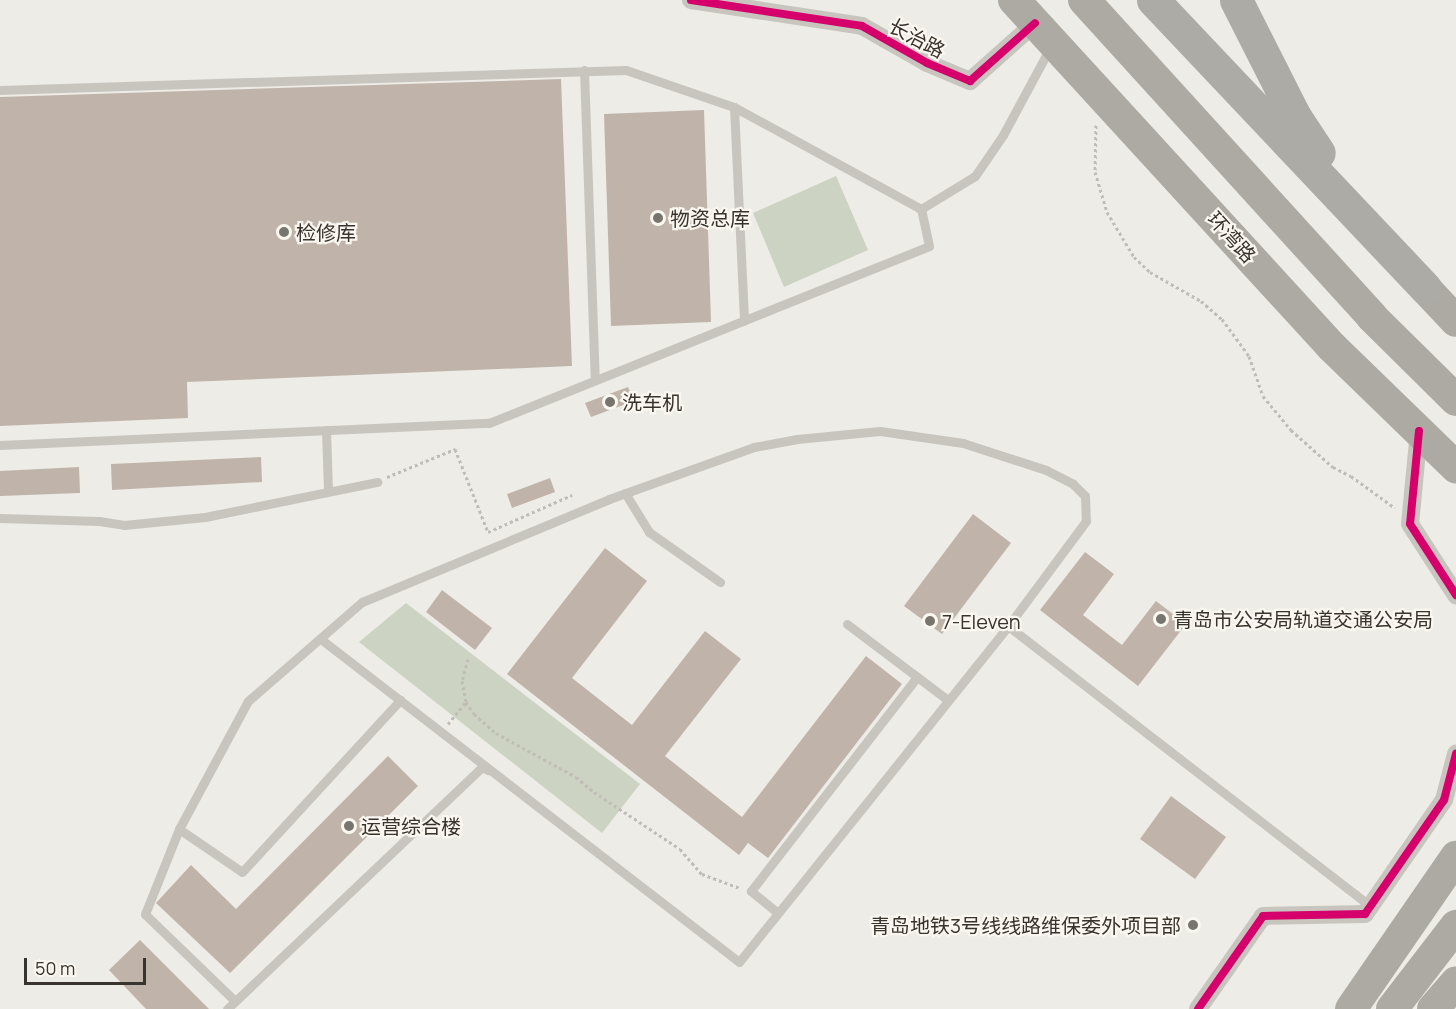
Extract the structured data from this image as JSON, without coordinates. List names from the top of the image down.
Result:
{
  "streets": {
    "highway": ["环湾路"],
    "street": ["长治路"]
  },
  "crossings": [
    ["长治路", "环湾路"]
  ],
  "places": [
    "物资总库",
    "检修库",
    "洗车机",
    "青岛市公安局轨道交通公安局",
    "7-Eleven",
    "运营综合楼",
    "青岛地铁3号线线路维保委外项目部"
  ],
  "scale_bar": "50 m"
}
